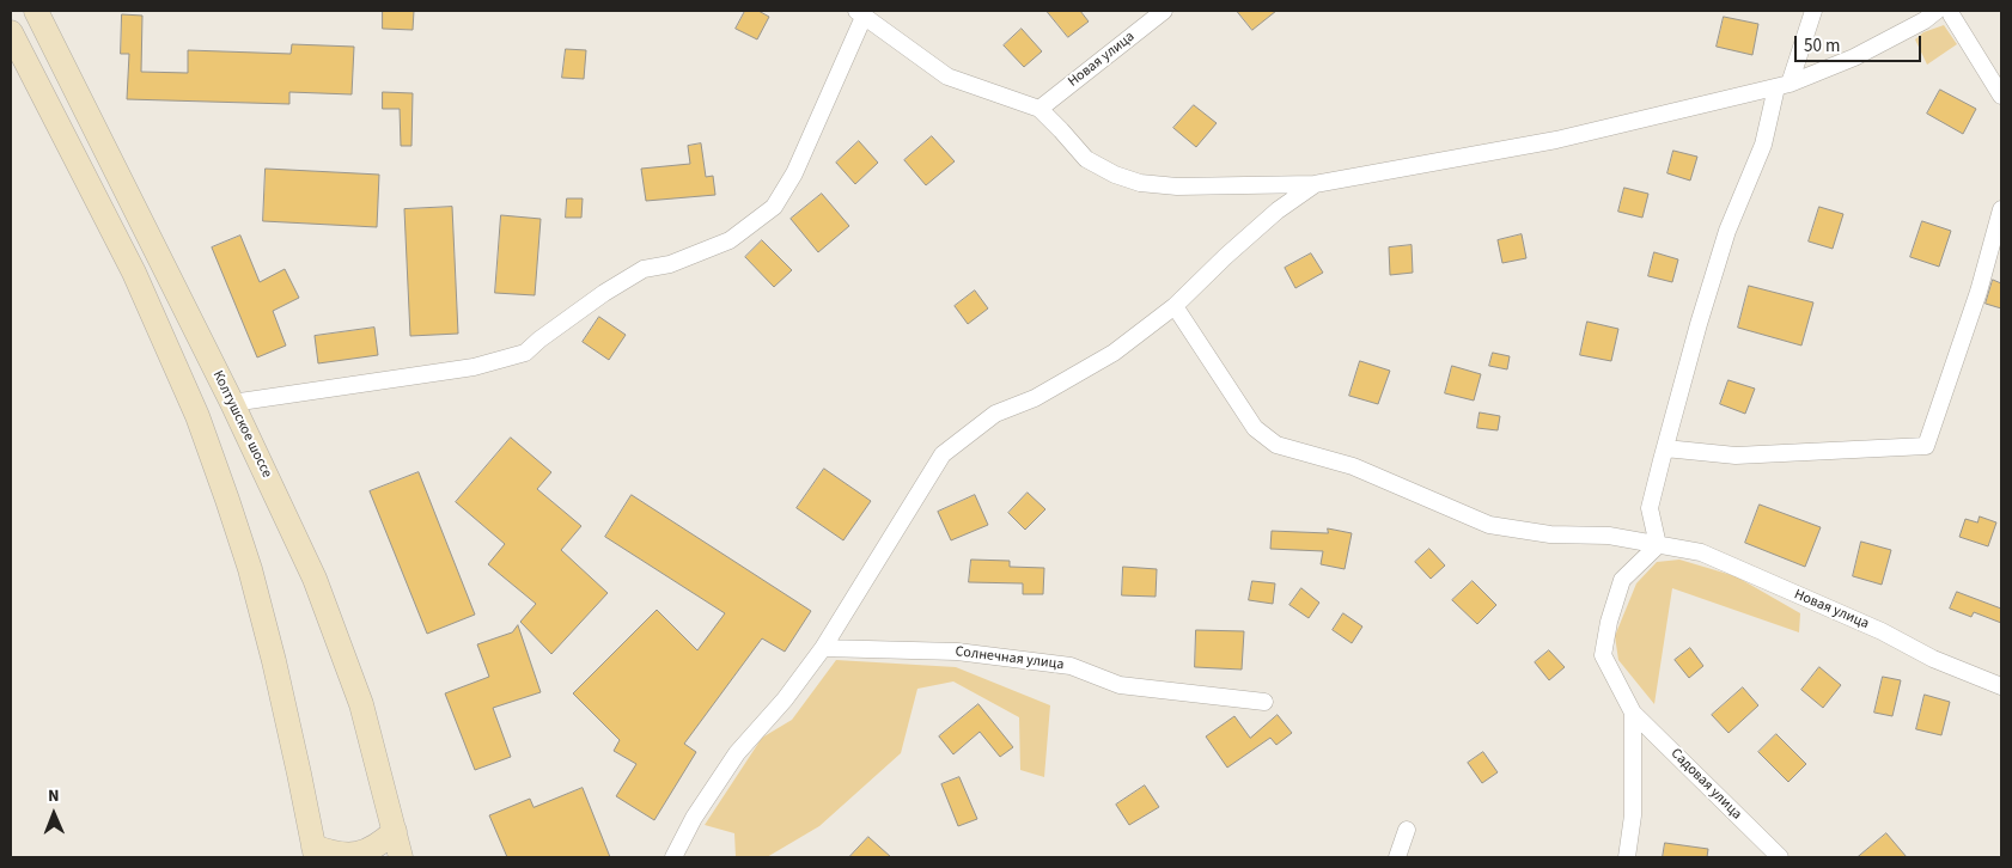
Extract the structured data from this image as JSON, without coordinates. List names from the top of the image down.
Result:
{
  "streets": {
    "main road": ["Колтушское шоссе"],
    "street": ["Новая улица", "Солнечная улица", "Садовая улица"]
  },
  "scale_bar": "50 m",
  "north": "top"
}
